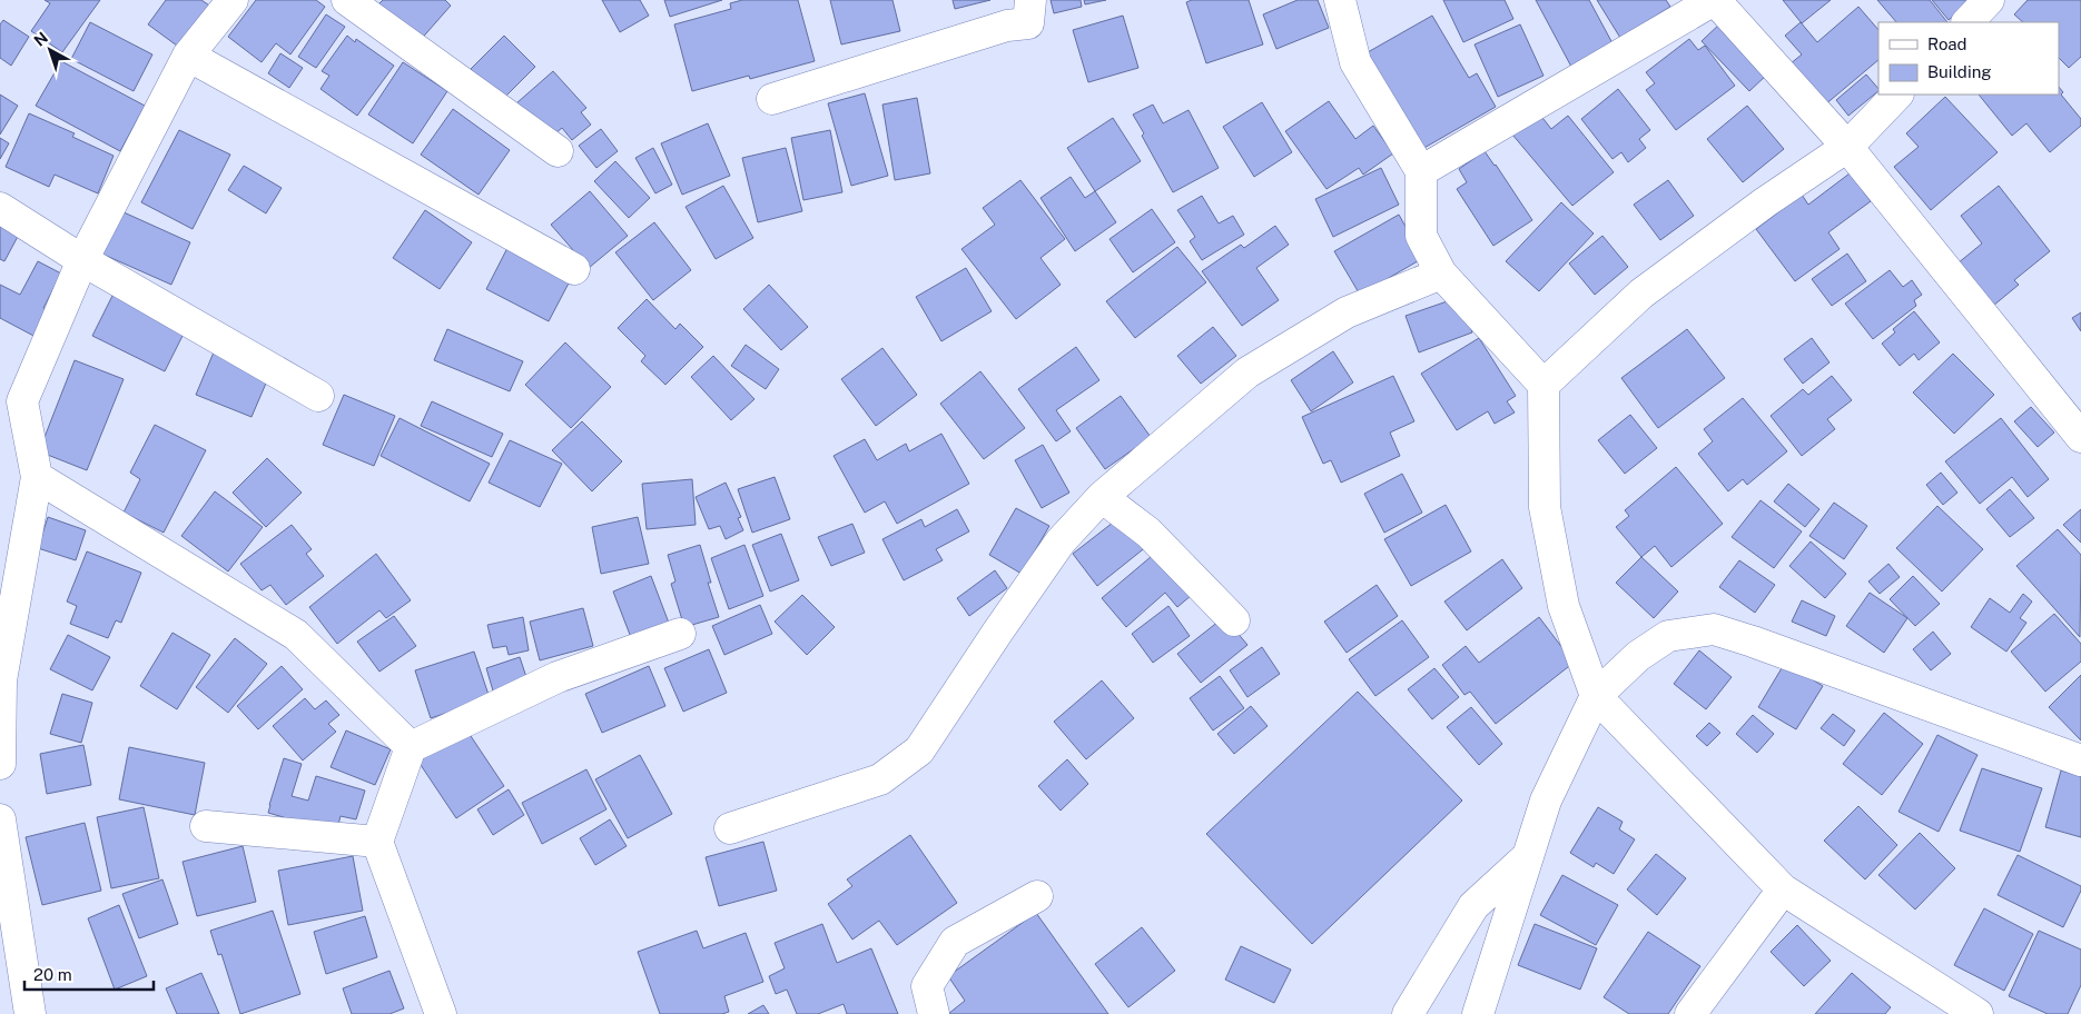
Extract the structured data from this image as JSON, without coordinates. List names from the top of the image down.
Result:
{
  "legend": ["Road", "Building"],
  "scale_bar": "20 m",
  "north": "top left"
}
